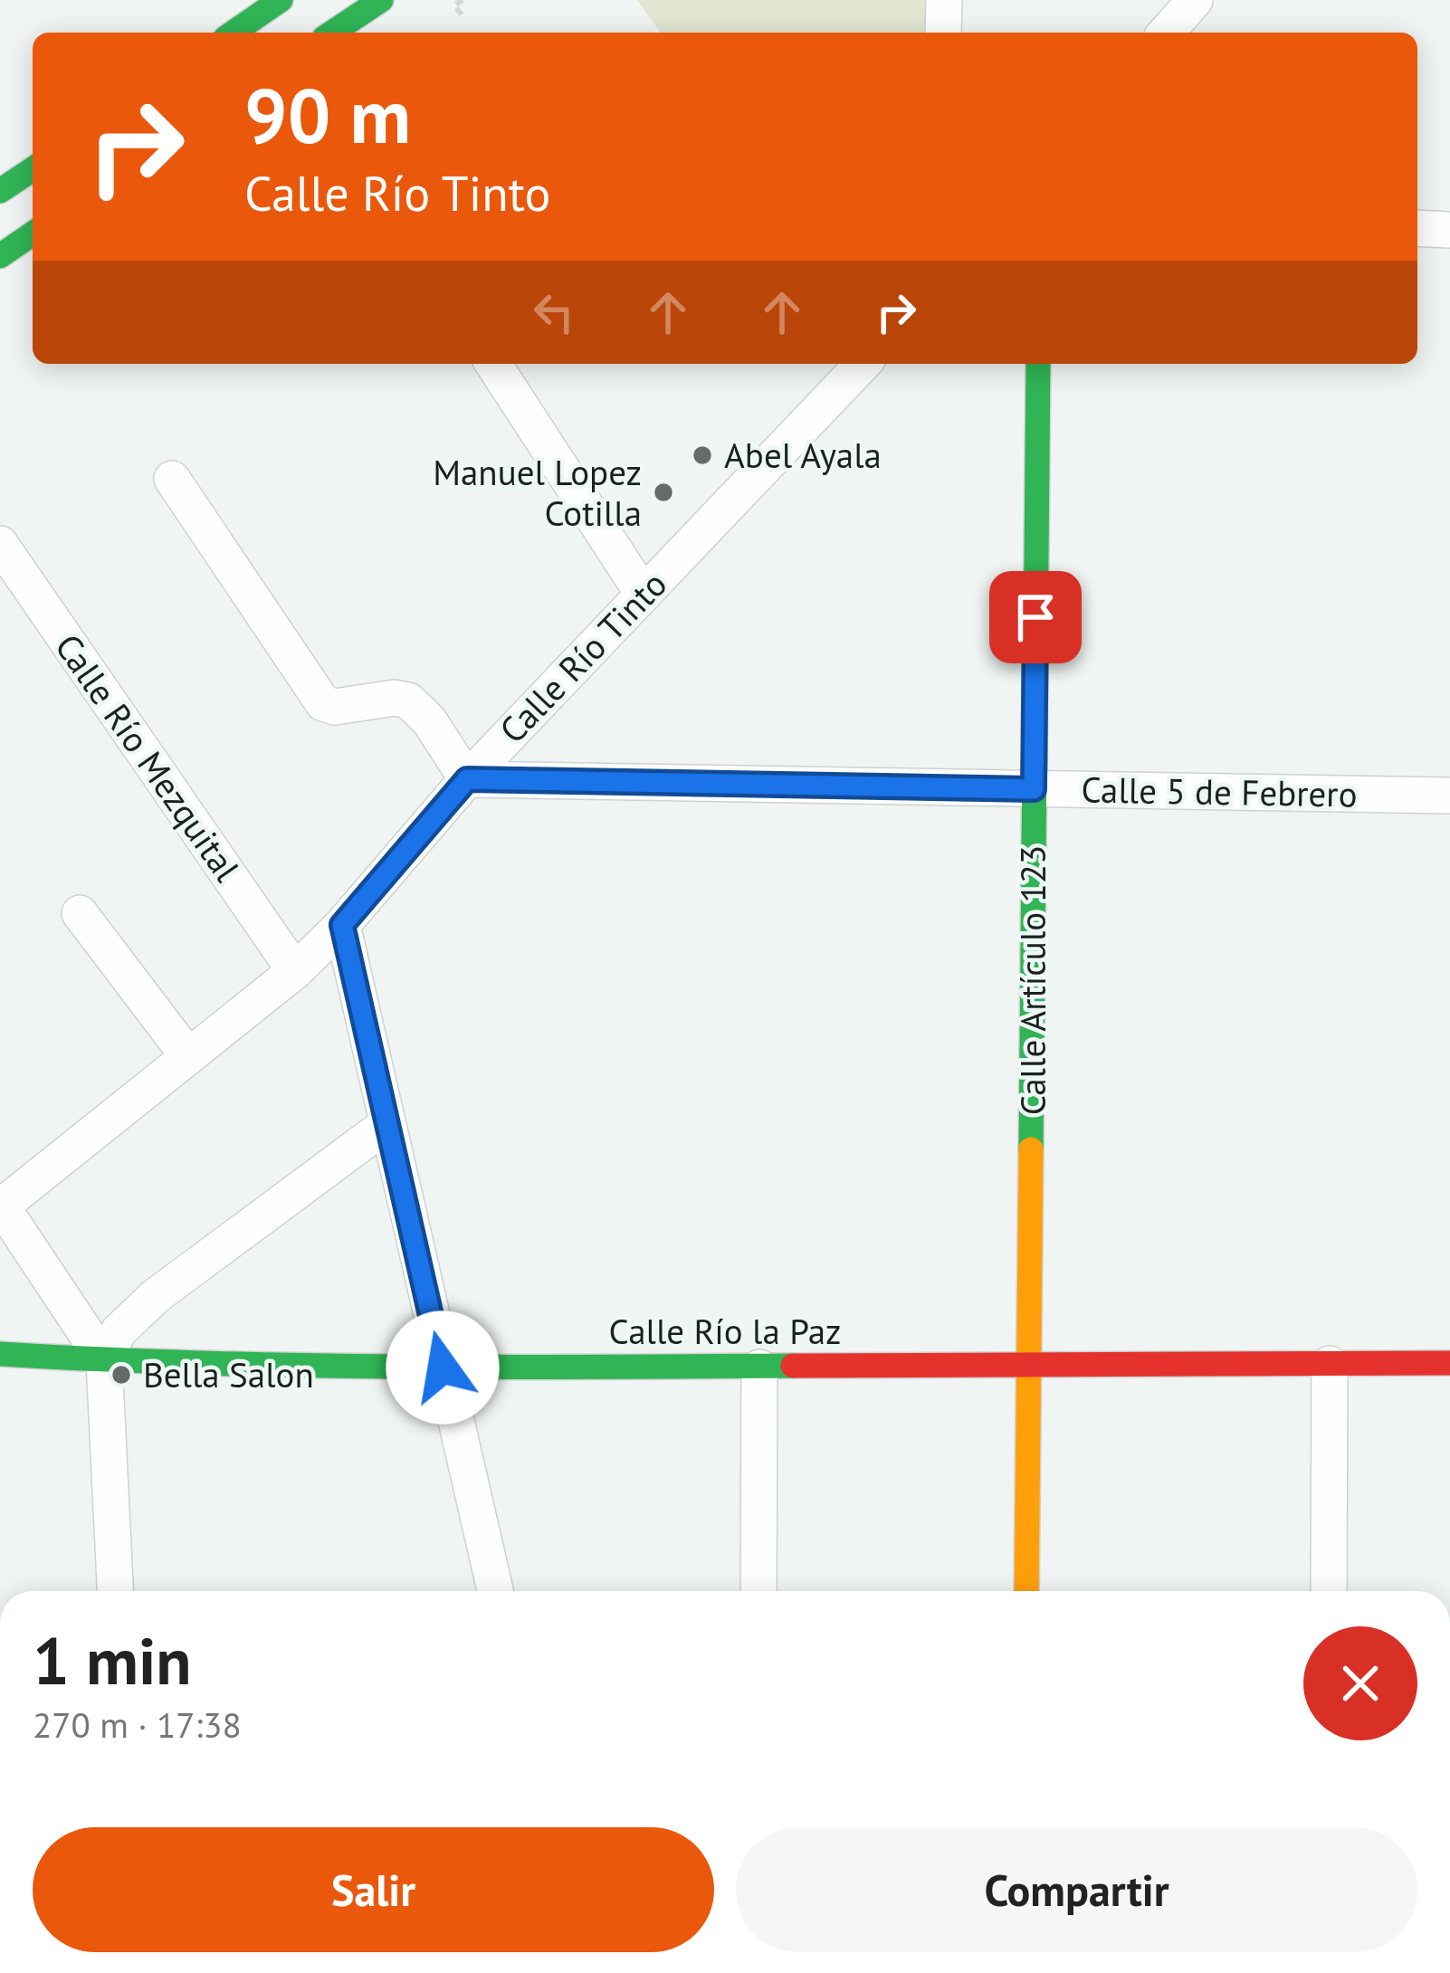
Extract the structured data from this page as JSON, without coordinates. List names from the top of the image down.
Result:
{
  "streets": {
    "street": [
      "Calle Río Tinto",
      "Calle Río Mezquital",
      "Calle 5 de Febrero",
      "Calle Artículo 123",
      "Calle Río la Paz"
    ]
  },
  "crossings": [
    ["Calle Río Tinto", "Calle Río Mezquital"],
    ["Calle Río Tinto", "Calle 5 de Febrero"],
    ["Calle 5 de Febrero", "Calle Artículo 123"],
    ["Calle Artículo 123", "Calle Río la Paz"]
  ],
  "places": ["Abel Ayala", "Manuel Lopez Cotilla", "Bella Salon"],
  "page": {
    "turn": ["90 m", "Calle Río Tinto"],
    "heading": ["1 min", "270 m · 17:38"],
    "buttons": ["Salir", "Compartir"]
  }
}
